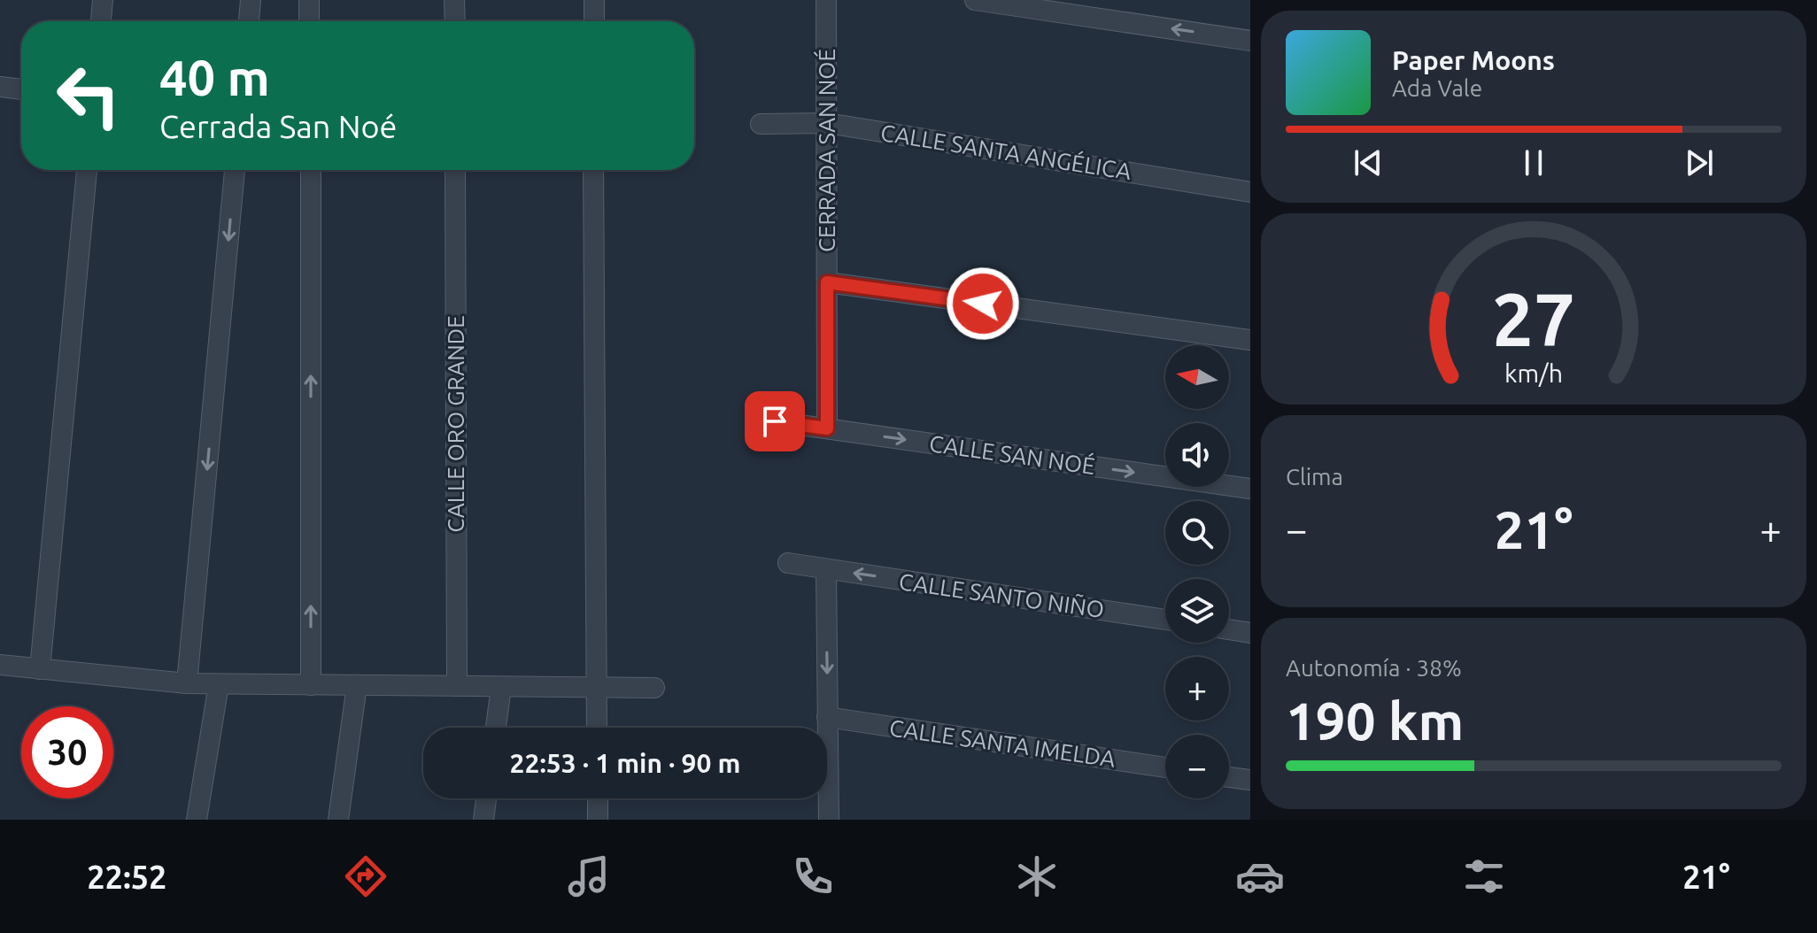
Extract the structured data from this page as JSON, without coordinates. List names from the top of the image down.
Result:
{
  "streets": {
    "street": [
      "CERRADA SAN NOÉ",
      "CALLE SANTA ANGÉLICA",
      "CALLE ORO GRANDE",
      "CALLE SAN NOÉ",
      "CALLE SANTO NIÑO",
      "CALLE SANTA IMELDA"
    ]
  },
  "crossings": [
    ["CERRADA SAN NOÉ", "CALLE SANTA ANGÉLICA"],
    ["CERRADA SAN NOÉ", "CALLE SAN NOÉ"]
  ],
  "one_way": ["CALLE SANTO NIÑO"],
  "north": "left",
  "page": {
    "turn": ["40 m", "Cerrada San Noé"],
    "song": ["Paper Moons", "Ada Vale"],
    "map_buttons": ["+", "−"],
    "tile": [
      "Clima",
      ["Autonomía · 38%", "190 km"]
    ],
    "heat": ["−", "21°", "+"],
    "limit": "30",
    "trip": "22:53 · 1 min · 90 m",
    "tabs": ["22:52", "21°"],
    "gauge": ["27", "km/h"]
  }
}
